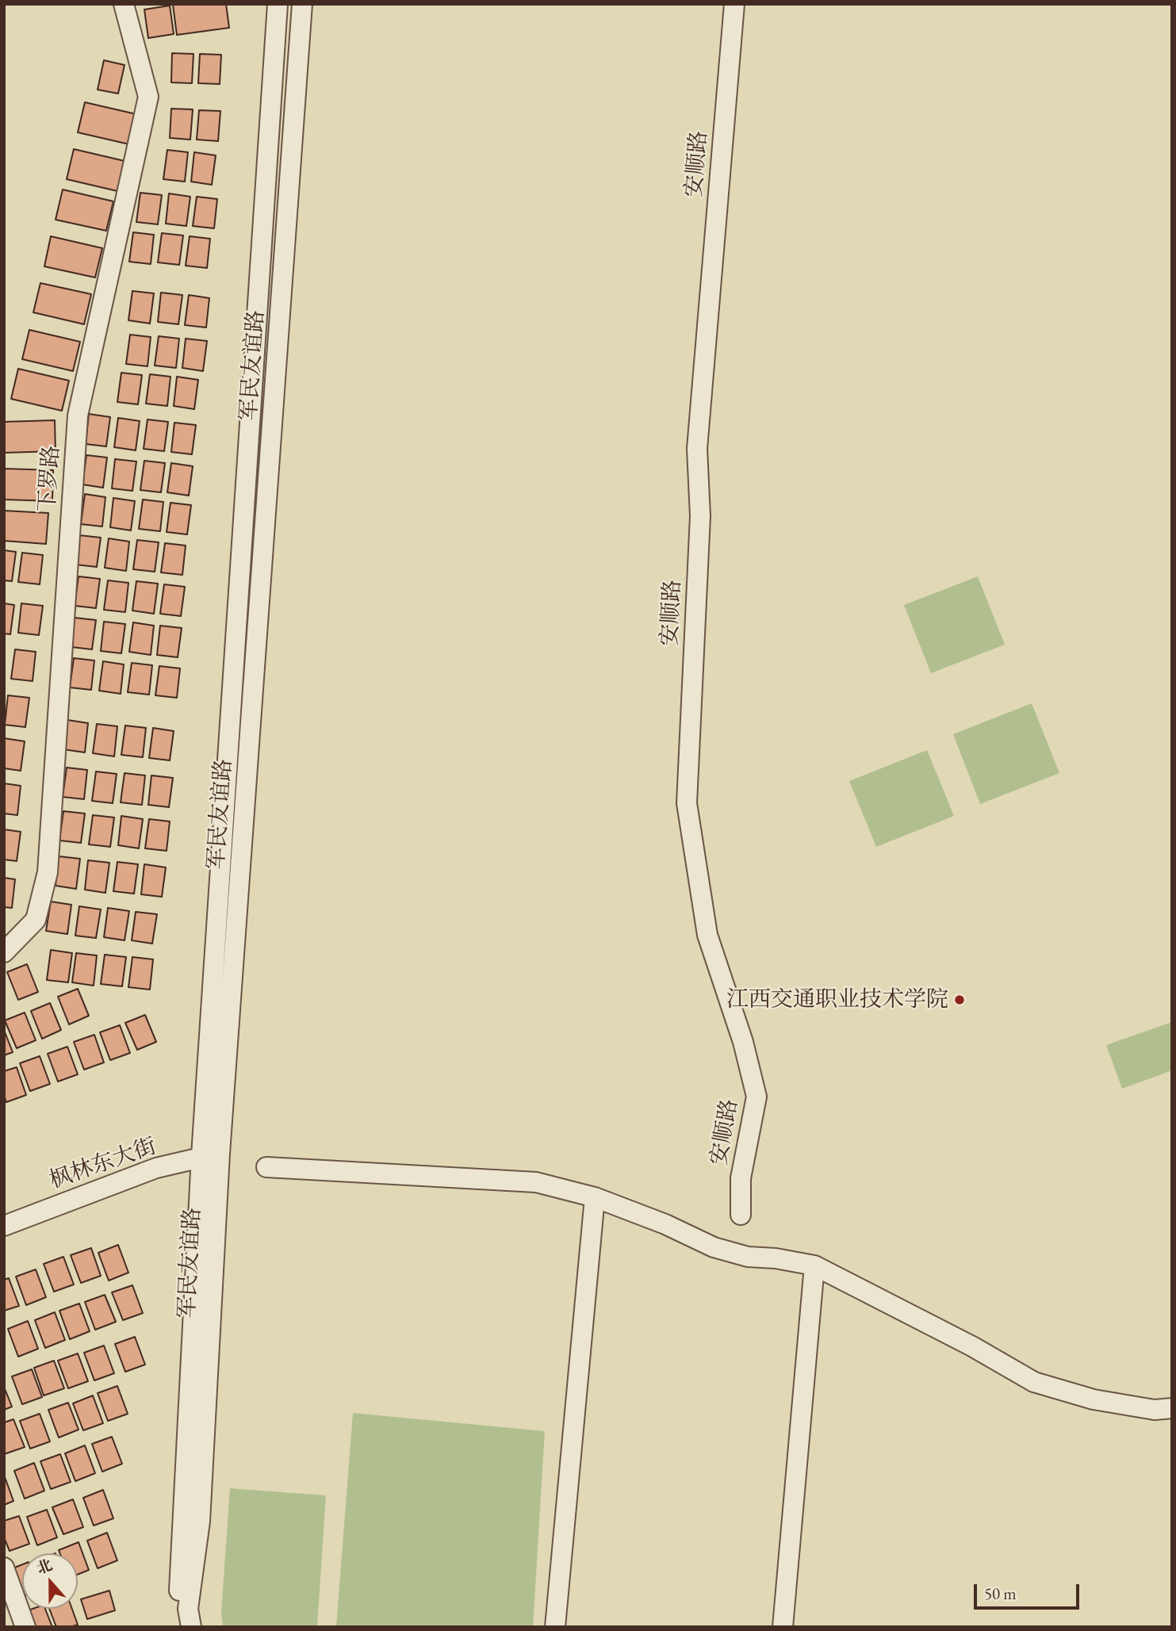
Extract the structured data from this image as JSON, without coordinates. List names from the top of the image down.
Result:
{
  "streets": {
    "street": [
      "安顺路",
      "军民友谊路",
      "下罗路",
      "枫林东大街"
    ]
  },
  "crossings": [
    ["军民友谊路", "枫林东大街"]
  ],
  "places": ["江西交通职业技术学院"],
  "scale_bar": "50 m",
  "north": "top"
}
